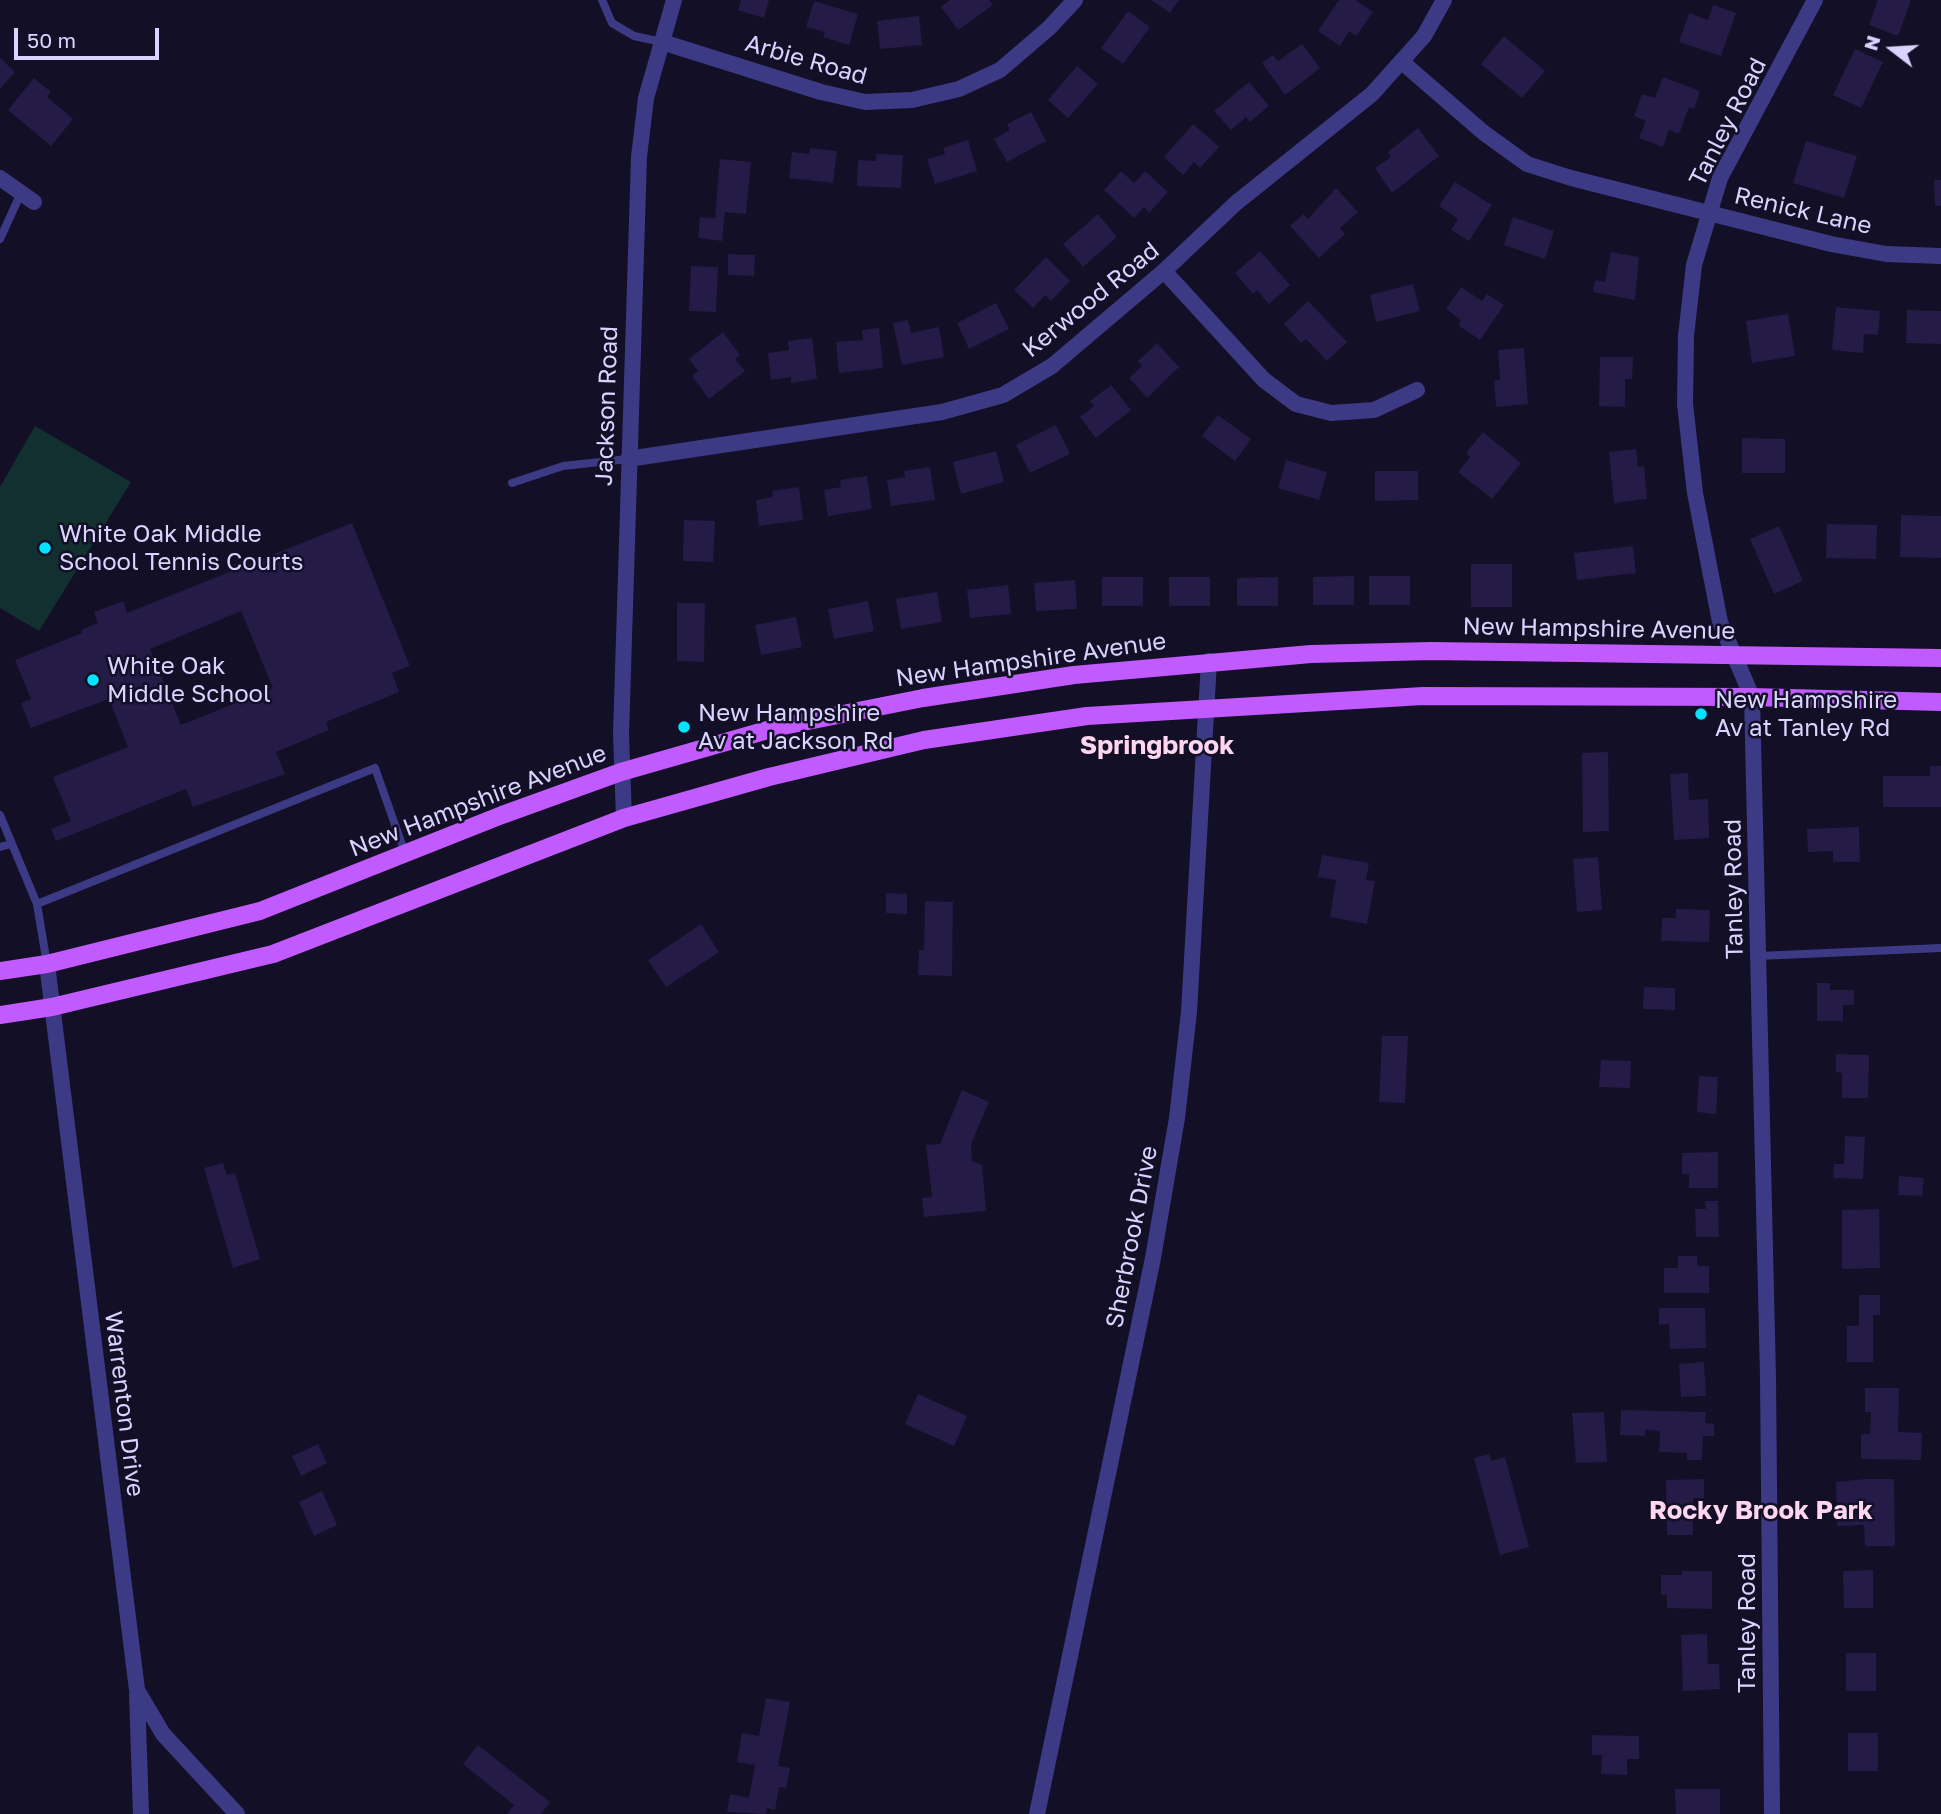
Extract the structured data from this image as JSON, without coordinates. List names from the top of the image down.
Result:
{
  "streets": {
    "main road": ["New Hampshire Avenue"],
    "street": [
      "Arbie Road",
      "Tanley Road",
      "Renick Lane",
      "Kerwood Road",
      "Jackson Road",
      "Sherbrook Drive",
      "Warrenton Drive"
    ]
  },
  "crossings": [
    ["Arbie Road", "Jackson Road"],
    ["Tanley Road", "Renick Lane"],
    ["Tanley Road", "New Hampshire Avenue"],
    ["Renick Lane", "Kerwood Road"],
    ["Kerwood Road", "Jackson Road"],
    ["Jackson Road", "New Hampshire Avenue"],
    ["New Hampshire Avenue", "Sherbrook Drive"],
    ["New Hampshire Avenue", "Warrenton Drive"]
  ],
  "districts": ["Springbrook", "Rocky Brook Park"],
  "places": [
    "White Oak Middle School Tennis Courts",
    "White Oak Middle School",
    "New Hampshire Av at Tanley Rd",
    "New Hampshire Av at Jackson Rd"
  ],
  "scale_bar": "50 m",
  "north": "left"
}
